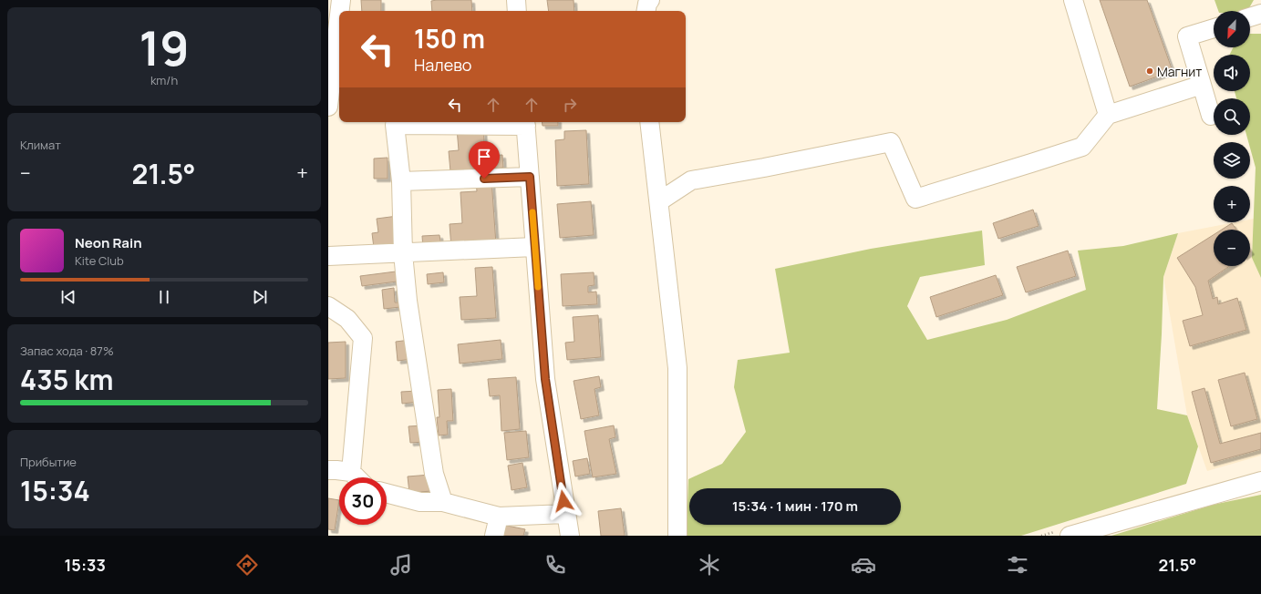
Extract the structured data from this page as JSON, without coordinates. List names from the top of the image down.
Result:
{
  "places": ["Магнит"],
  "north": "bottom left",
  "page": {
    "tile": [
      ["19", "km/h"],
      "Климат",
      ["Запас хода · 87%", "435 km"],
      ["Прибытие", "15:34"]
    ],
    "map_buttons": ["+", "−"],
    "turn": ["150 m", "Налево"],
    "heat": ["−", "21.5°", "+"],
    "song": ["Neon Rain", "Kite Club"],
    "limit": "30",
    "trip": "15:34 · 1 мин · 170 m",
    "tabs": ["15:33", "21.5°"]
  }
}
